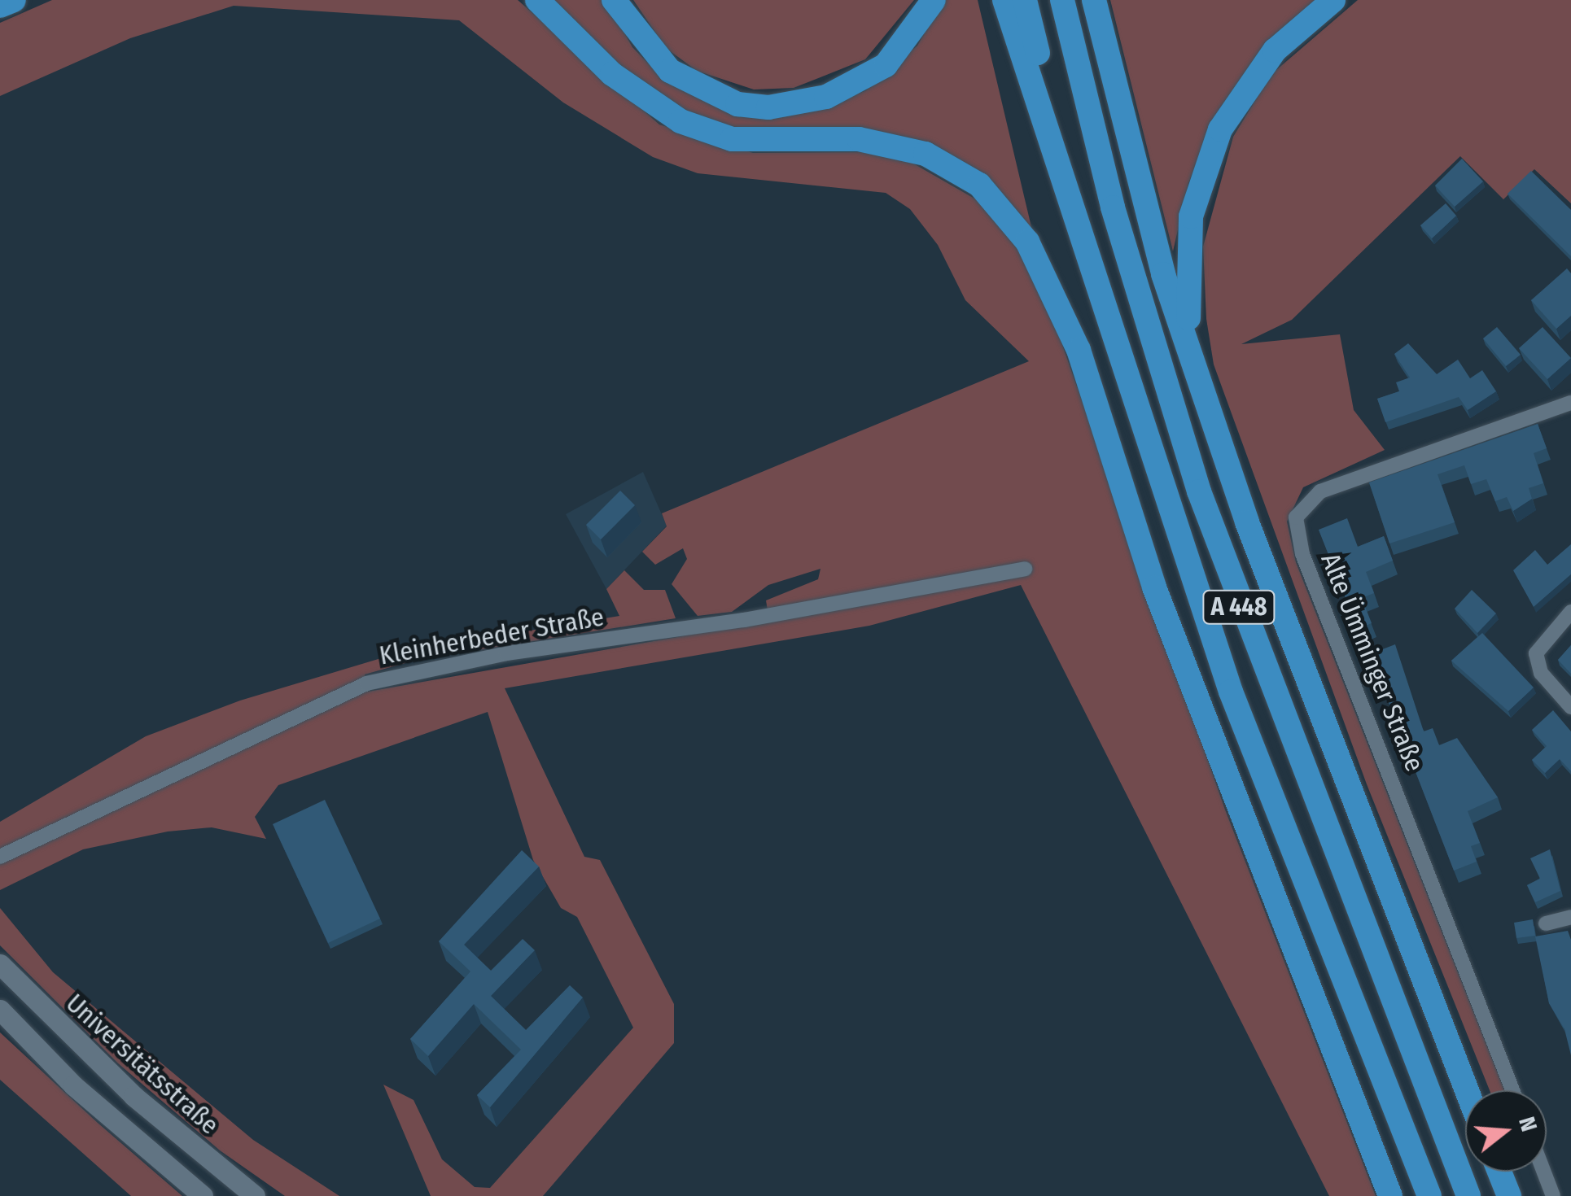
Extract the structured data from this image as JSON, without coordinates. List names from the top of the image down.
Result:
{
  "streets": {
    "highway": ["A 448"],
    "main road": ["Universitätsstraße"],
    "street": ["Kleinherbeder Straße", "Alte Ümminger Straße"]
  },
  "north": "right"
}
